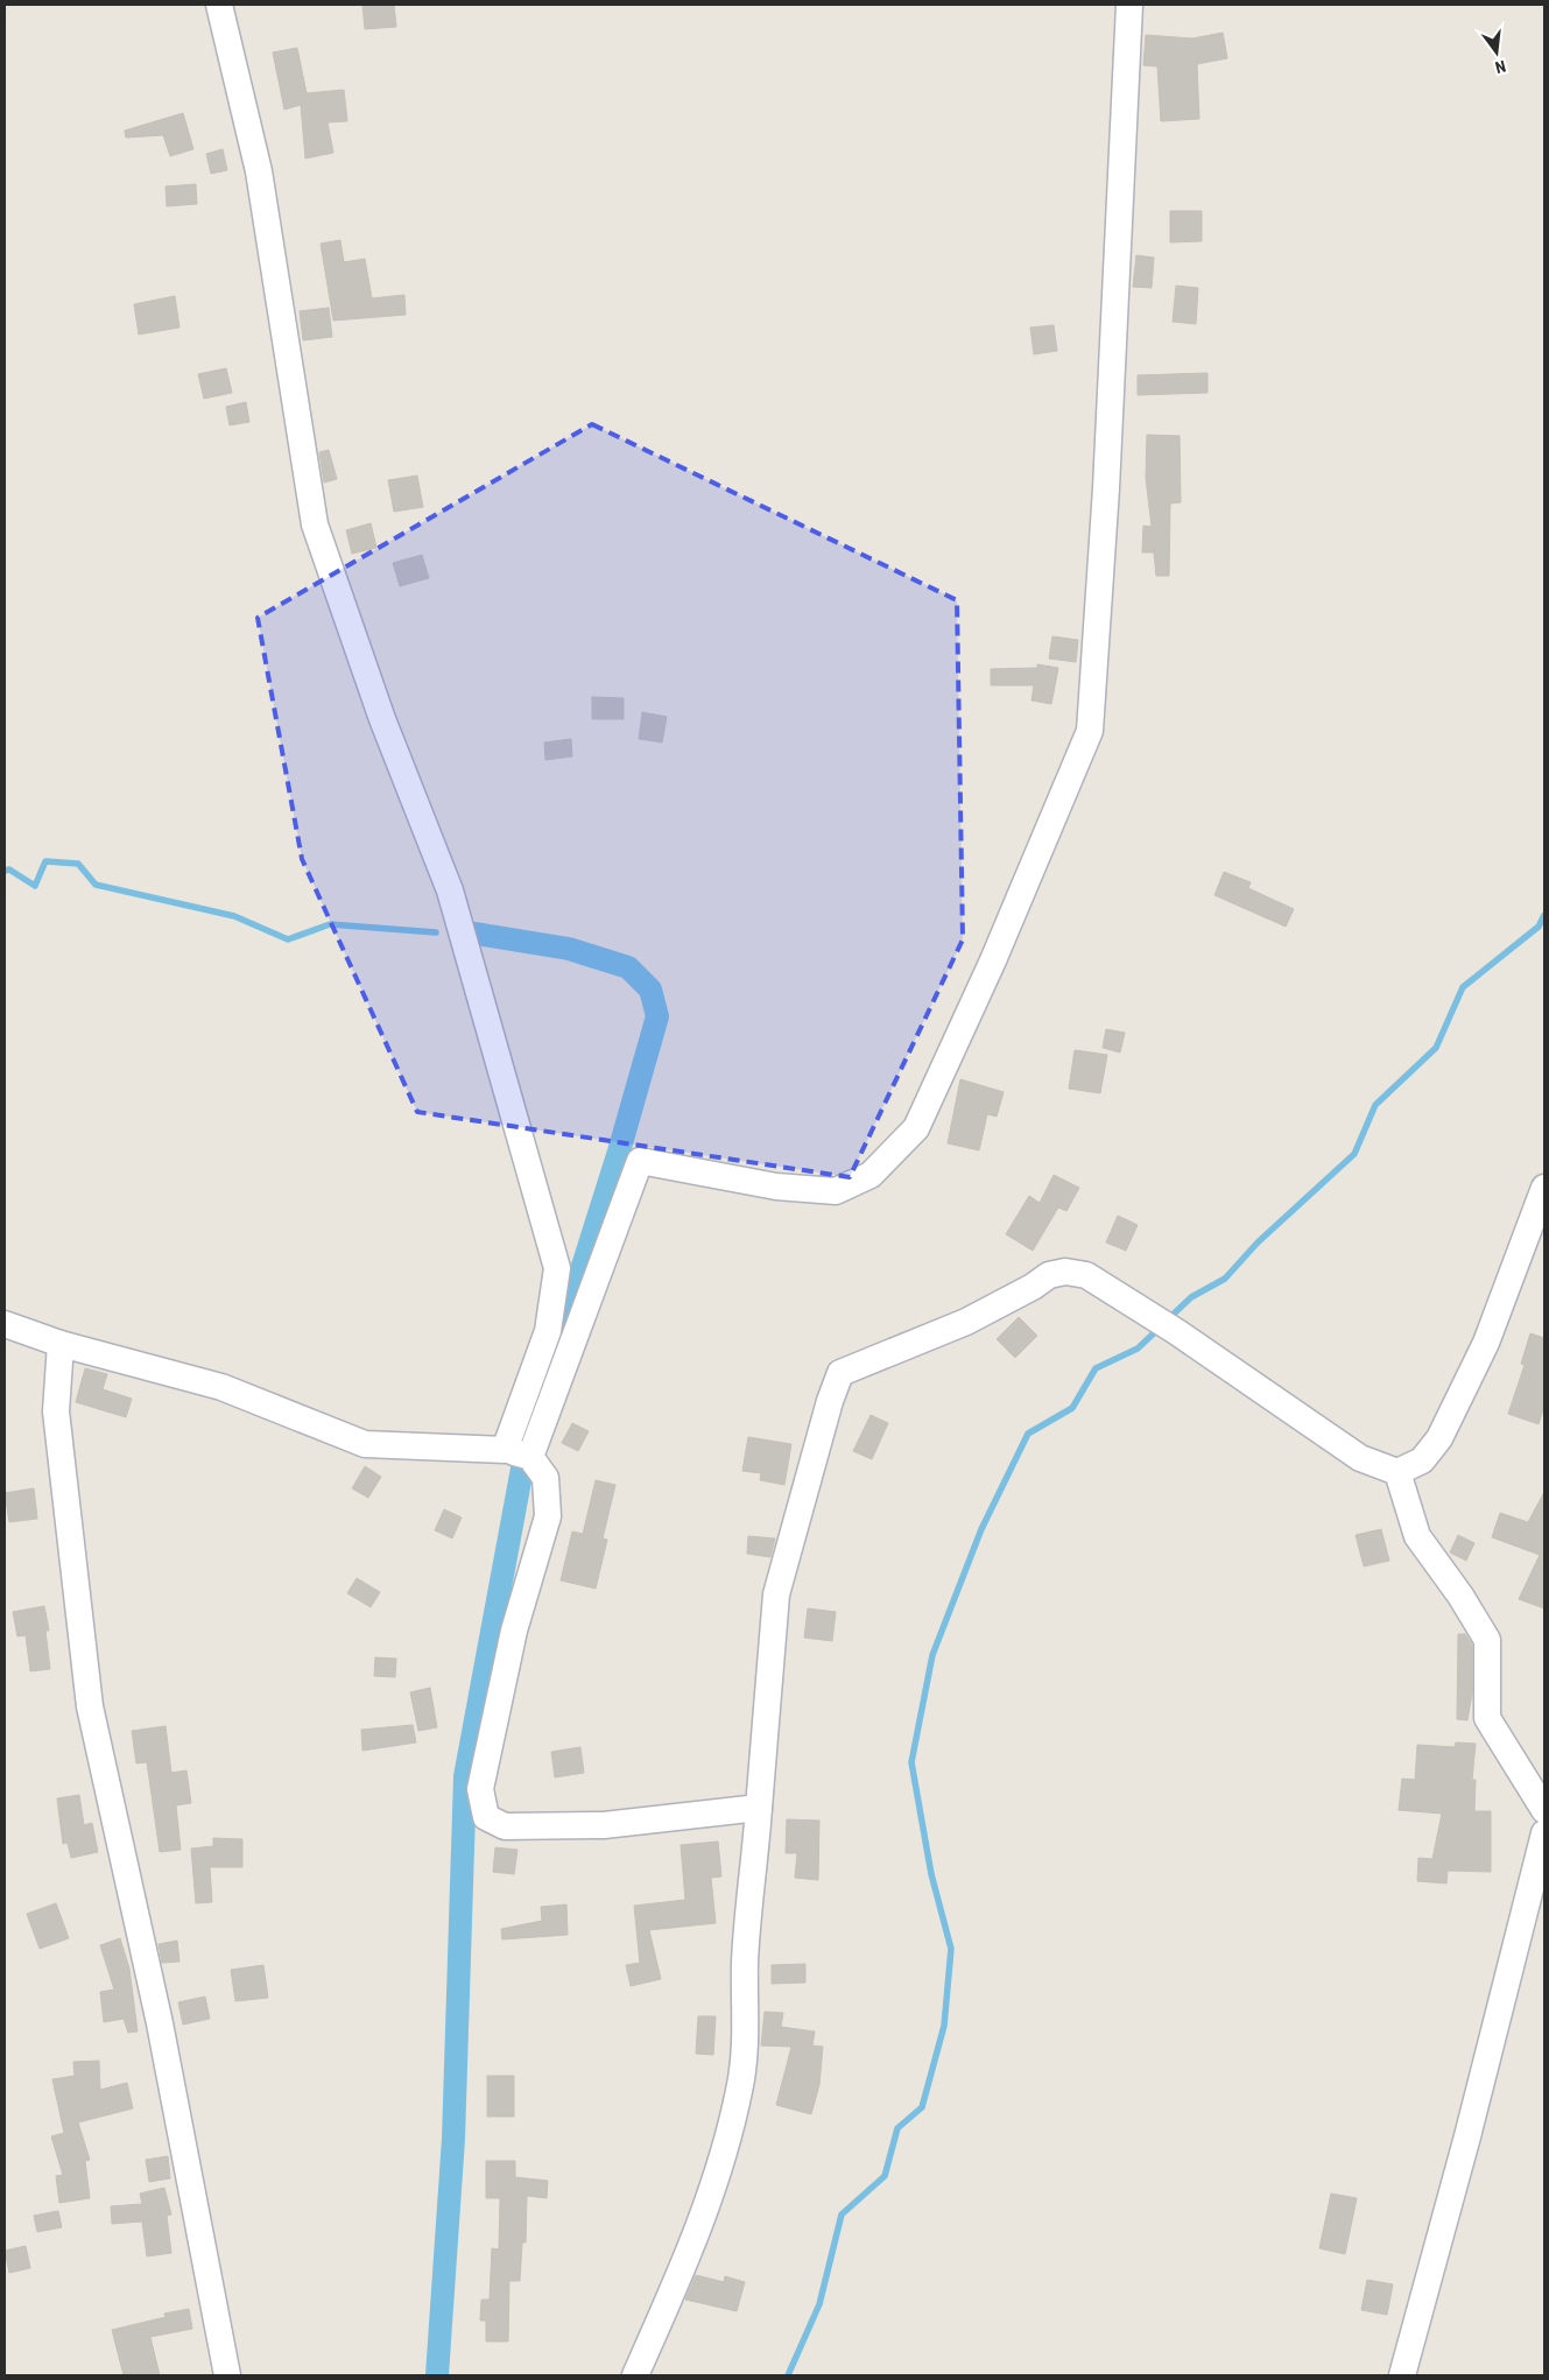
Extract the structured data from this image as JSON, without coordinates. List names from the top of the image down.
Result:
{
  "north": "bottom"
}
